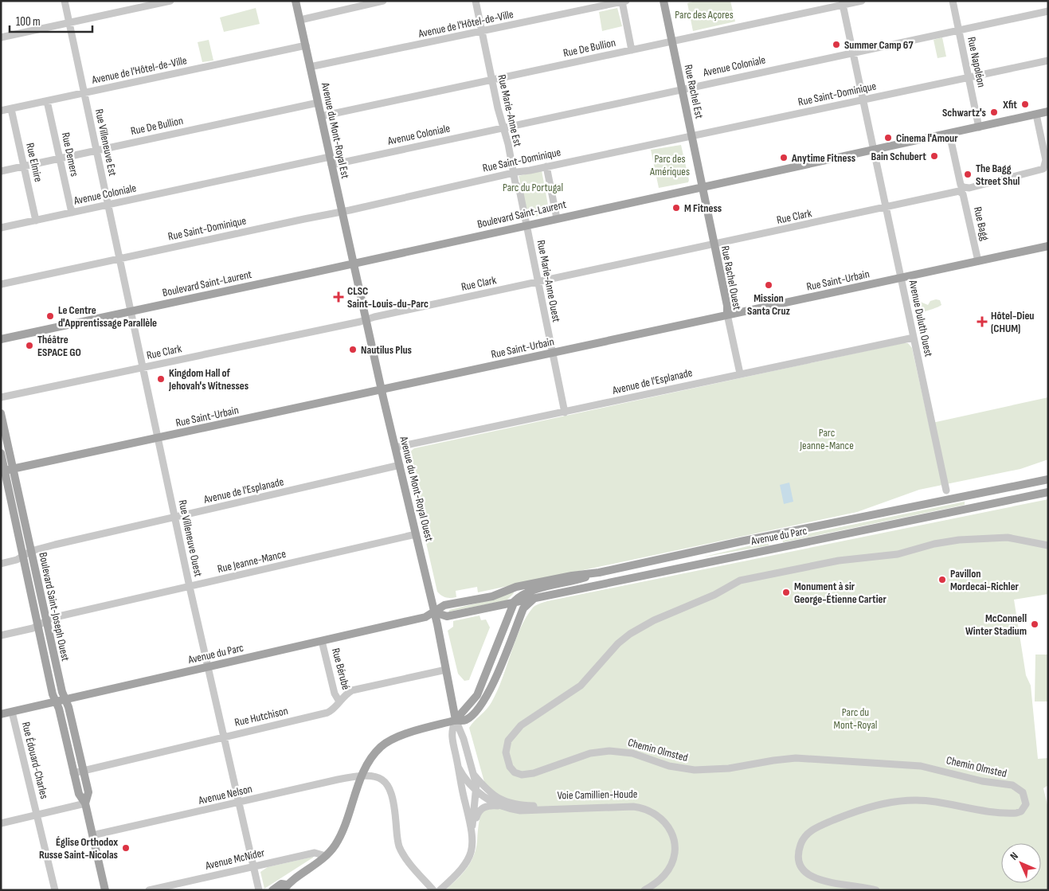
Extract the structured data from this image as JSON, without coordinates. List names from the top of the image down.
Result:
{
  "streets": {
    "main road": [
      "Rue Rachel Est",
      "Avenue du Mont-Royal Est",
      "Boulevard Saint-Laurent",
      "Rue Rachel Ouest",
      "Rue Saint-Urbain",
      "Avenue du Mont-Royal Ouest",
      "Avenue du Parc",
      "Boulevard Saint-Joseph Ouest"
    ],
    "street": [
      "Avenue de l'Hôtel-de-Ville",
      "Rue De Bullion",
      "Rue Napoléon",
      "Avenue Coloniale",
      "Rue Saint-Dominique",
      "Rue Marie-Anne Est",
      "Rue Villeneuve Est",
      "Rue Demers",
      "Rue Elmire",
      "Rue Clark",
      "Rue Bagg",
      "Rue Marie-Anne Ouest",
      "Avenue Duluth Ouest",
      "Avenue de l'Esplanade",
      "Rue Villeneuve Ouest",
      "Rue Jeanne-Mance",
      "Rue Bérubé",
      "Rue Hutchison",
      "Chemin Olmsted",
      "Rue Édouard-Charles",
      "Avenue Nelson",
      "Voie Camillien-Houde",
      "Avenue McNider"
    ]
  },
  "crossings": [
    ["Avenue de l'Hôtel-de-Ville", "Rue Marie-Anne Est"],
    ["Avenue de l'Hôtel-de-Ville", "Avenue du Mont-Royal Est"],
    ["Avenue de l'Hôtel-de-Ville", "Rue Villeneuve Est"],
    ["Avenue de l'Hôtel-de-Ville", "Rue Demers"],
    ["Avenue de l'Hôtel-de-Ville", "Rue Elmire"],
    ["Rue De Bullion", "Rue Rachel Est"],
    ["Rue De Bullion", "Rue Marie-Anne Est"],
    ["Rue De Bullion", "Avenue du Mont-Royal Est"],
    ["Rue De Bullion", "Rue Villeneuve Est"],
    ["Rue De Bullion", "Rue Demers"],
    ["Rue De Bullion", "Rue Elmire"],
    ["Rue De Bullion", "Avenue Duluth Ouest"],
    ["Rue Napoléon", "Avenue Coloniale"],
    ["Rue Napoléon", "Rue Saint-Dominique"],
    ["Rue Napoléon", "Boulevard Saint-Laurent"],
    ["Avenue Coloniale", "Rue Rachel Est"],
    ["Avenue Coloniale", "Rue Marie-Anne Est"],
    ["Avenue Coloniale", "Avenue du Mont-Royal Est"],
    ["Avenue Coloniale", "Rue Villeneuve Est"],
    ["Avenue Coloniale", "Rue Demers"],
    ["Avenue Coloniale", "Rue Elmire"],
    ["Avenue Coloniale", "Avenue Duluth Ouest"],
    ["Rue Rachel Est", "Rue Saint-Dominique"],
    ["Rue Rachel Est", "Boulevard Saint-Laurent"],
    ["Rue Rachel Est", "Rue Rachel Ouest"],
    ["Rue Saint-Dominique", "Rue Marie-Anne Est"],
    ["Rue Saint-Dominique", "Avenue du Mont-Royal Est"],
    ["Rue Saint-Dominique", "Rue Villeneuve Est"],
    ["Rue Saint-Dominique", "Avenue Duluth Ouest"],
    ["Rue Marie-Anne Est", "Boulevard Saint-Laurent"],
    ["Rue Marie-Anne Est", "Rue Marie-Anne Ouest"],
    ["Avenue du Mont-Royal Est", "Boulevard Saint-Laurent"],
    ["Avenue du Mont-Royal Est", "Avenue du Mont-Royal Ouest"],
    ["Rue Villeneuve Est", "Boulevard Saint-Laurent"],
    ["Rue Villeneuve Est", "Rue Villeneuve Ouest"],
    ["Boulevard Saint-Laurent", "Rue Clark"],
    ["Boulevard Saint-Laurent", "Rue Bagg"],
    ["Boulevard Saint-Laurent", "Rue Rachel Ouest"],
    ["Boulevard Saint-Laurent", "Rue Marie-Anne Ouest"],
    ["Boulevard Saint-Laurent", "Avenue Duluth Ouest"],
    ["Boulevard Saint-Laurent", "Avenue du Mont-Royal Ouest"],
    ["Boulevard Saint-Laurent", "Rue Villeneuve Ouest"],
    ["Rue Clark", "Rue Bagg"],
    ["Rue Clark", "Rue Rachel Ouest"],
    ["Rue Clark", "Rue Marie-Anne Ouest"],
    ["Rue Clark", "Avenue Duluth Ouest"],
    ["Rue Clark", "Avenue du Mont-Royal Ouest"],
    ["Rue Clark", "Rue Villeneuve Ouest"],
    ["Rue Bagg", "Rue Saint-Urbain"],
    ["Rue Rachel Ouest", "Rue Saint-Urbain"],
    ["Rue Rachel Ouest", "Avenue de l'Esplanade"],
    ["Rue Saint-Urbain", "Rue Marie-Anne Ouest"],
    ["Rue Saint-Urbain", "Avenue Duluth Ouest"],
    ["Rue Saint-Urbain", "Avenue du Mont-Royal Ouest"],
    ["Rue Saint-Urbain", "Rue Villeneuve Ouest"],
    ["Rue Saint-Urbain", "Boulevard Saint-Joseph Ouest"],
    ["Rue Marie-Anne Ouest", "Avenue de l'Esplanade"],
    ["Avenue Duluth Ouest", "Avenue de l'Esplanade"],
    ["Avenue de l'Esplanade", "Avenue du Mont-Royal Ouest"],
    ["Avenue de l'Esplanade", "Rue Villeneuve Ouest"],
    ["Avenue de l'Esplanade", "Boulevard Saint-Joseph Ouest"],
    ["Avenue du Mont-Royal Ouest", "Avenue du Parc"],
    ["Avenue du Mont-Royal Ouest", "Rue Jeanne-Mance"],
    ["Avenue du Mont-Royal Ouest", "Rue Hutchison"],
    ["Avenue du Parc", "Rue Villeneuve Ouest"],
    ["Avenue du Parc", "Boulevard Saint-Joseph Ouest"],
    ["Avenue du Parc", "Rue Bérubé"],
    ["Avenue du Parc", "Rue Édouard-Charles"],
    ["Rue Villeneuve Ouest", "Rue Jeanne-Mance"],
    ["Rue Villeneuve Ouest", "Rue Hutchison"],
    ["Rue Villeneuve Ouest", "Avenue Nelson"],
    ["Rue Villeneuve Ouest", "Avenue McNider"],
    ["Rue Jeanne-Mance", "Boulevard Saint-Joseph Ouest"],
    ["Boulevard Saint-Joseph Ouest", "Rue Hutchison"],
    ["Boulevard Saint-Joseph Ouest", "Avenue Nelson"],
    ["Rue Bérubé", "Rue Hutchison"]
  ],
  "parks": [
    "Parc des Açores",
    "Parc des Amériques",
    "Parc du Portugal",
    "Parc Jeanne-Mance",
    "Parc du Mont-Royal"
  ],
  "places": {
    "other": [
      "Summer Camp 67",
      "Xfit",
      "Schwartz's",
      "Cinema l'Amour",
      "Bain Schubert",
      "Anytime Fitness",
      "The Bagg Street Shul",
      "M Fitness",
      "Mission Santa Cruz",
      "Le Centre d'Apprentissage Parallèle",
      "Théâtre ESPACE GO",
      "Nautilus Plus",
      "Kingdom Hall of Jehovah's Witnesses",
      "Pavillon Mordecai-Richler",
      "Monument à sir George-Étienne Cartier",
      "McConnell Winter Stadium",
      "Église Orthodox Russe Saint-Nicolas"
    ],
    "health": ["CLSC Saint-Louis-du-Parc", "Hôtel-Dieu (CHUM)"]
  },
  "scale_bar": "100 m",
  "north": "top left"
}
